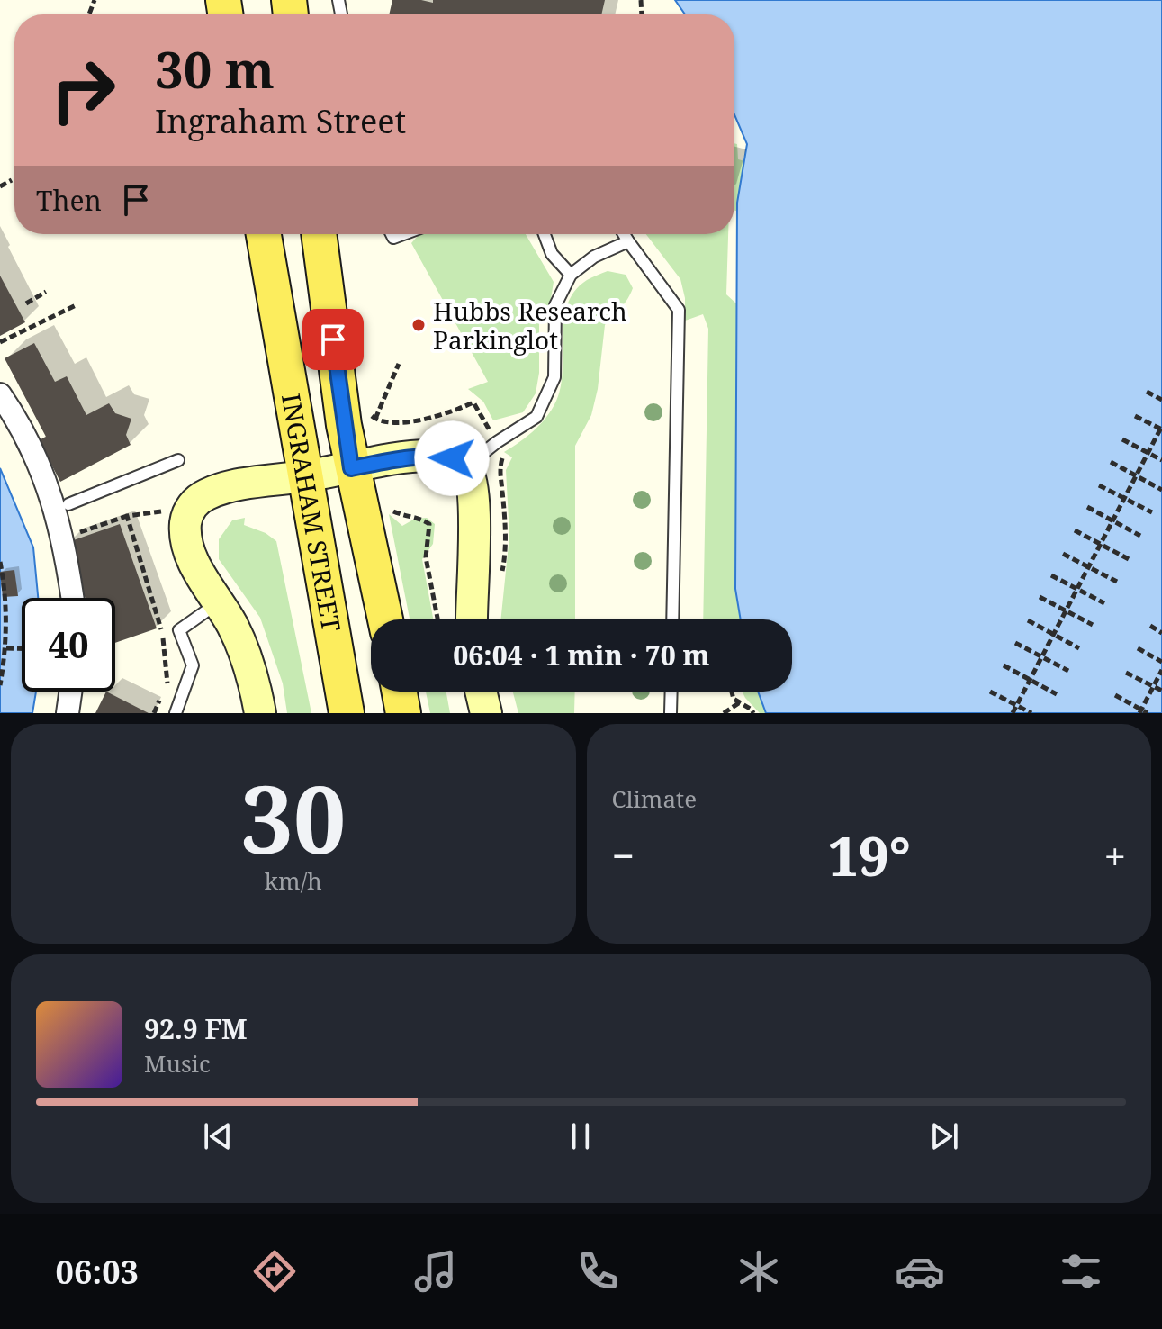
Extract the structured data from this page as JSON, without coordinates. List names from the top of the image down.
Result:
{
  "streets": {
    "main road": ["INGRAHAM STREET"]
  },
  "places": ["Hubbs Research Parkinglot"],
  "page": {
    "turn": ["30 m", "Ingraham Street"],
    "then": "Then",
    "limit": "40",
    "trip": "06:04 · 1 min · 70 m",
    "tile": [
      ["30", "km/h"],
      "Climate"
    ],
    "heat": ["−", "19°", "+"],
    "song": ["92.9 FM", "Music"],
    "tabs": "06:03"
  }
}
